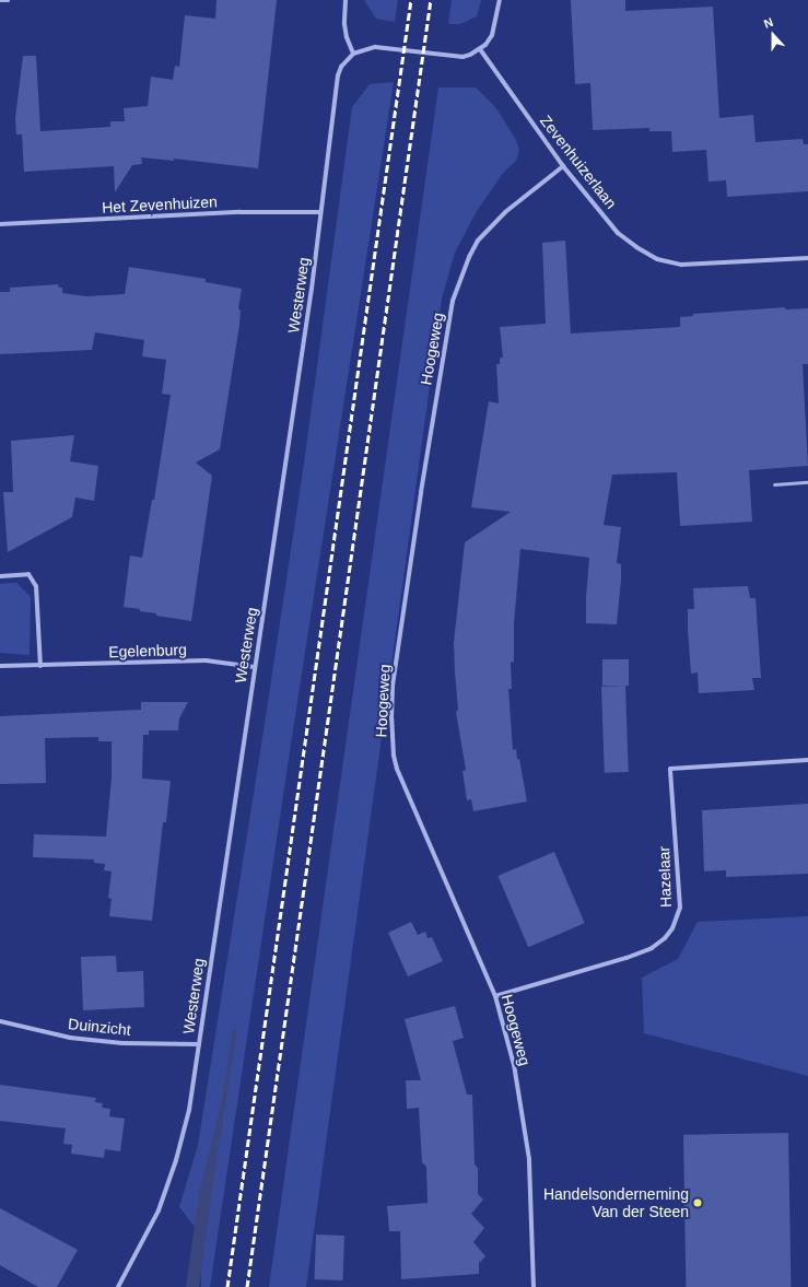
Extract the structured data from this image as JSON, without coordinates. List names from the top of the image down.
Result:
{
  "streets": {
    "street": [
      "Zevenhuizerlaan",
      "Het Zevenhuizen",
      "Westerweg",
      "Hoogeweg",
      "Egelenburg",
      "Hazelaar",
      "Duinzicht"
    ]
  },
  "crossings": [
    ["Zevenhuizerlaan", "Hoogeweg"],
    ["Het Zevenhuizen", "Westerweg"],
    ["Westerweg", "Egelenburg"],
    ["Westerweg", "Duinzicht"],
    ["Hoogeweg", "Hazelaar"]
  ],
  "places": ["Handelsonderneming Van der Steen"],
  "north": "top"
}
